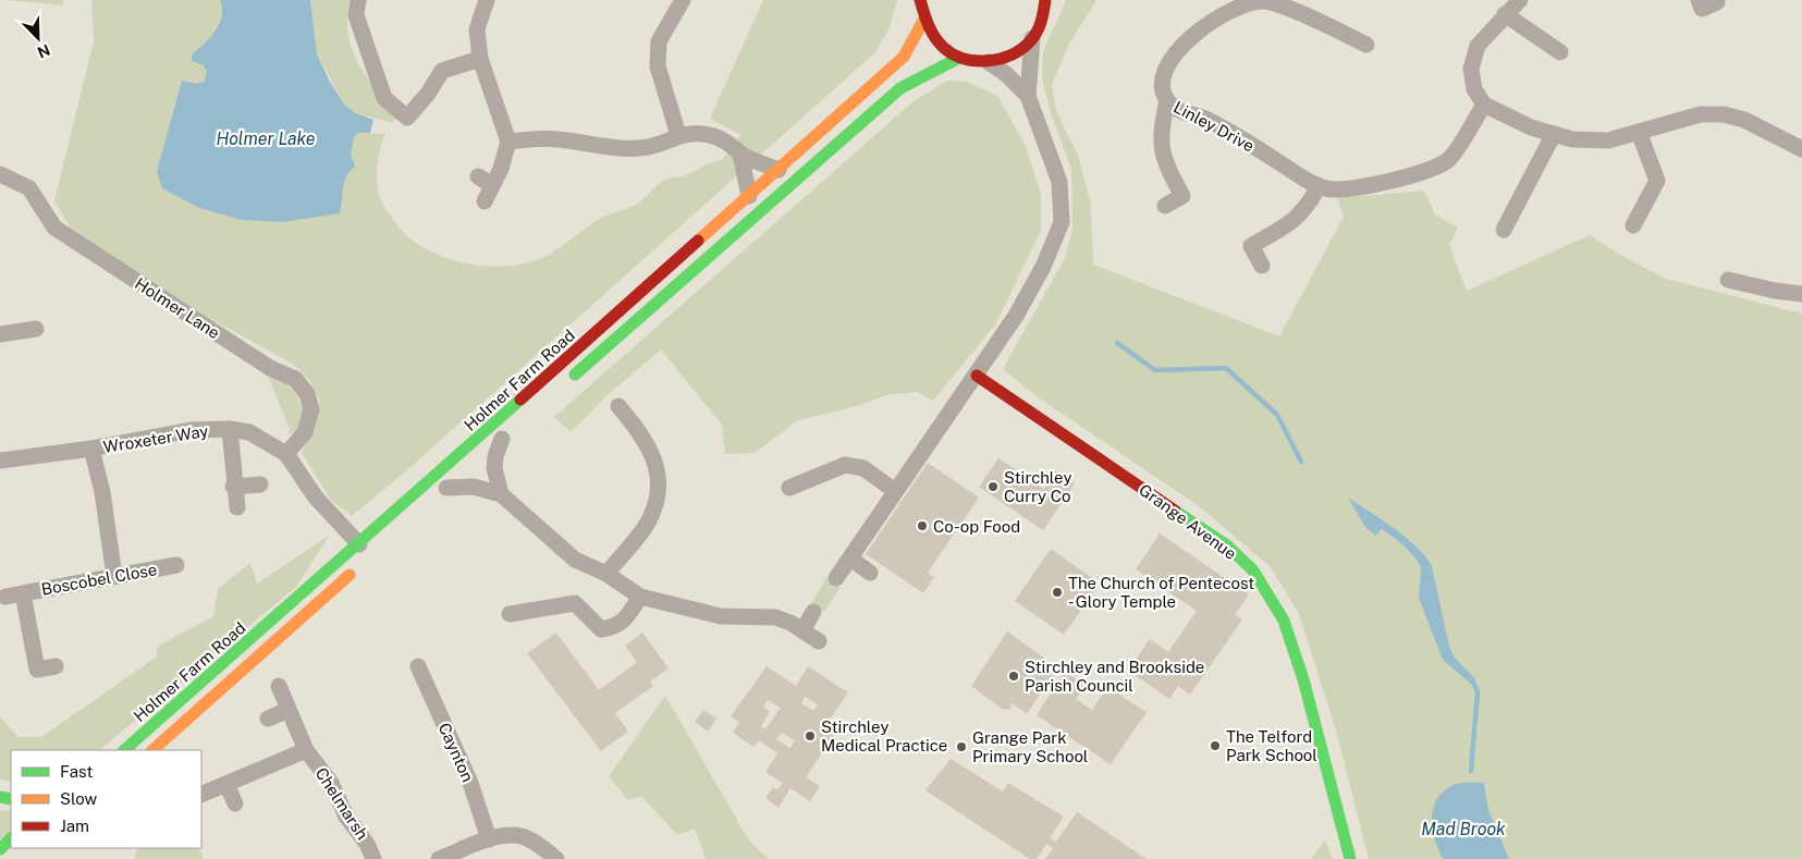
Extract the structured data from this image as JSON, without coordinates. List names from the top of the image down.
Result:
{
  "streets": {
    "street": [
      "Linley Drive",
      "Holmer Lane",
      "Holmer Farm Road",
      "Wroxeter Way",
      "Grange Avenue",
      "Boscobel Close",
      "Caynton",
      "Chelmarsh"
    ]
  },
  "crossings": [
    ["Holmer Lane", "Wroxeter Way"],
    ["Holmer Farm Road", "Wroxeter Way"]
  ],
  "water": ["Holmer Lake", "Mad Brook"],
  "places": [
    "Stirchley Curry Co",
    "Co-op Food",
    "The Church of Pentecost - Glory Temple",
    "Stirchley and Brookside Parish Council",
    "Stirchley Medical Practice",
    "The Telford Park School",
    "Grange Park Primary School"
  ],
  "legend": ["Fast", "Slow", "Jam"],
  "north": "bottom right"
}
